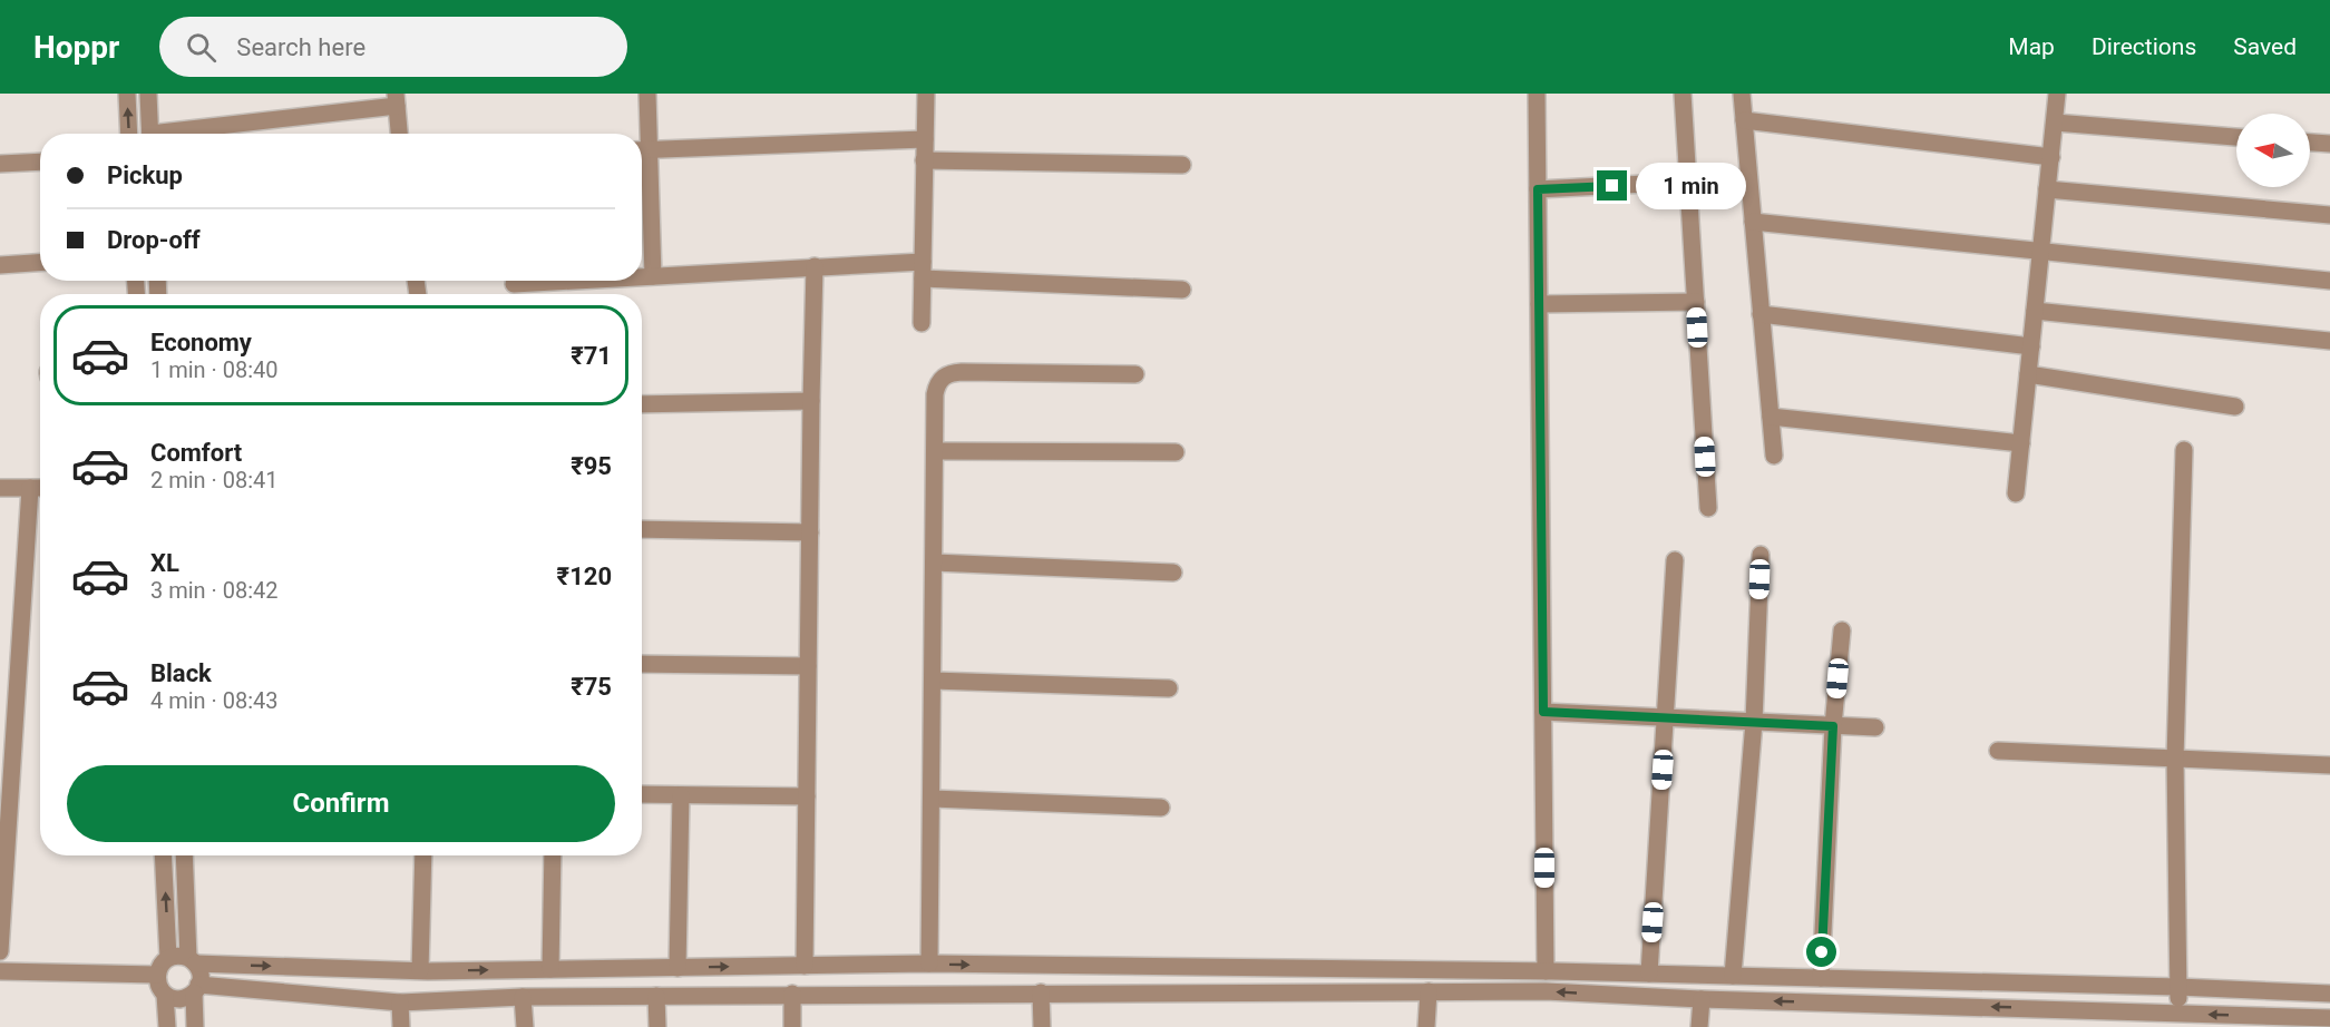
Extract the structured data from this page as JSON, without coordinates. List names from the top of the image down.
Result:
{
  "north": "left",
  "page": {
    "header": "Hoppr",
    "search": "Search here",
    "nav": ["Map", "Directions", "Saved"],
    "banner": ["Pickup", "Drop-off"],
    "bubble": "1 min",
    "list": [
      {
        "name": "Economy",
        "note": "1 min · 08:40",
        "value": "₹71"
      },
      {
        "name": "Comfort",
        "note": "2 min · 08:41",
        "value": "₹95"
      },
      {
        "name": "XL",
        "note": "3 min · 08:42",
        "value": "₹120"
      },
      {
        "name": "Black",
        "note": "4 min · 08:43",
        "value": "₹75"
      }
    ],
    "buttons": "Confirm"
  }
}
